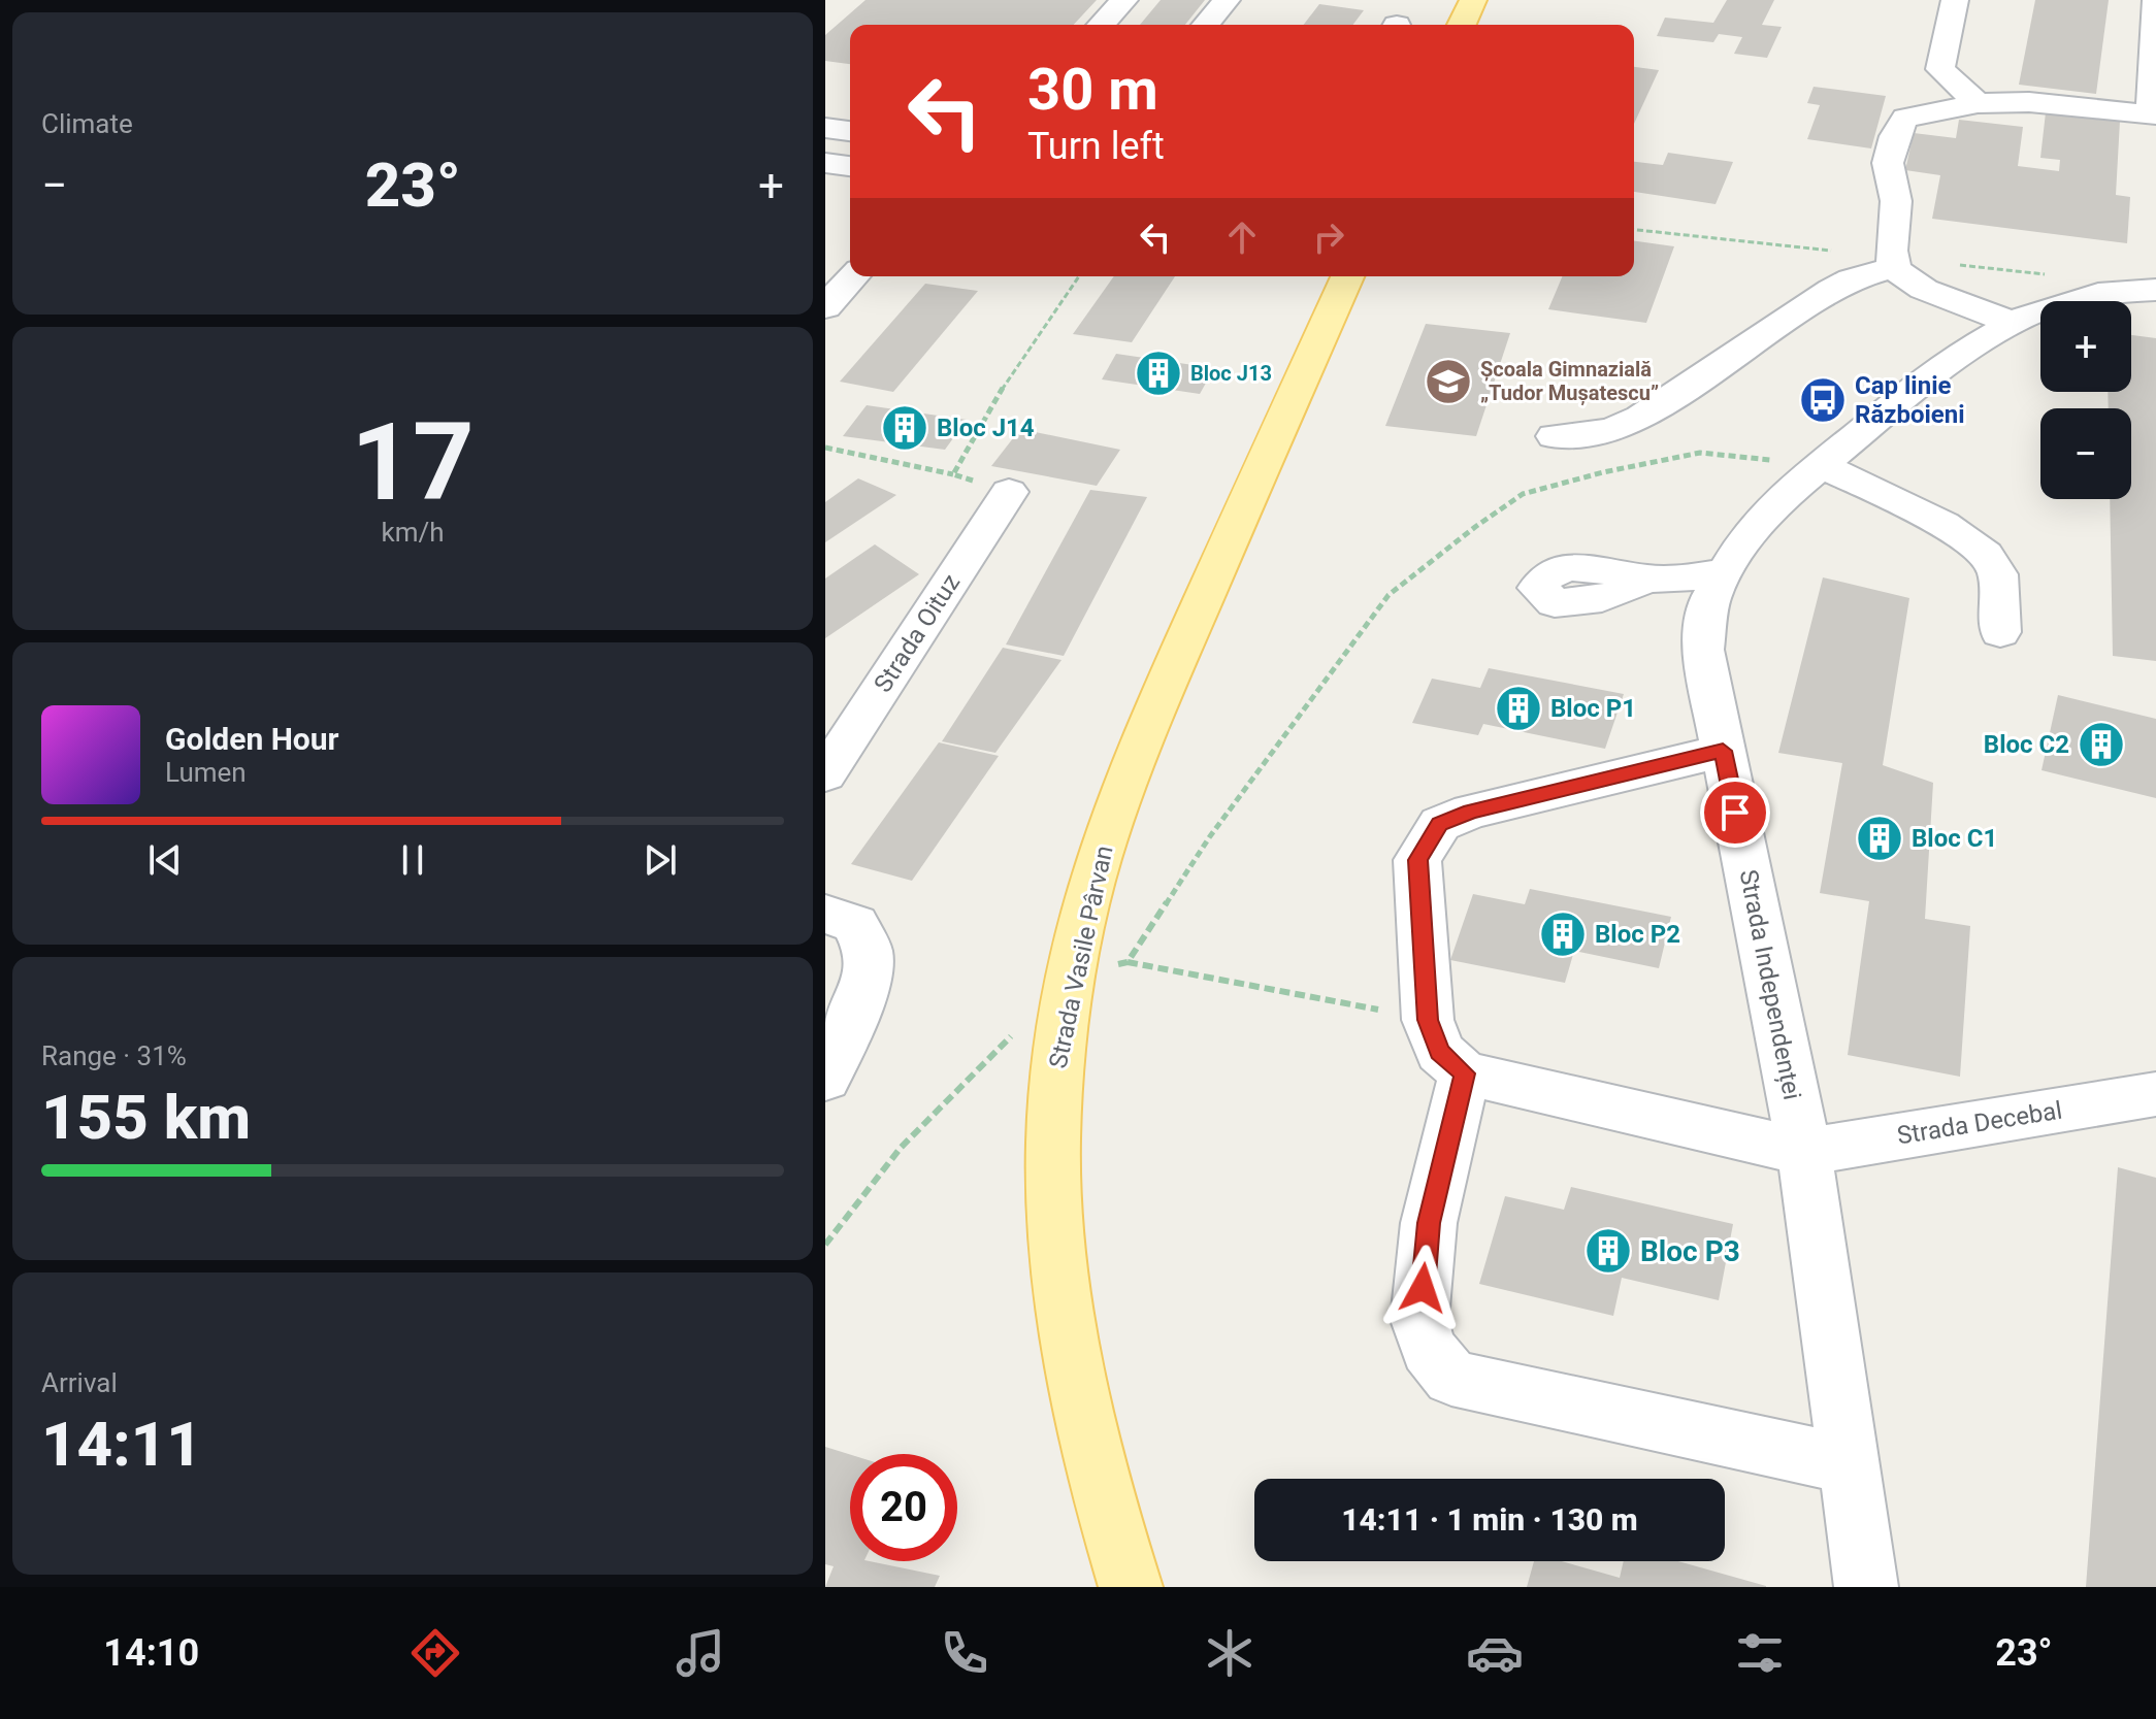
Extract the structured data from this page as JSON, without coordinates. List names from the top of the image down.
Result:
{
  "streets": {
    "main road": ["Strada Vasile Pârvan"],
    "street": ["Strada Oituz", "Strada Independenței", "Strada Decebal"]
  },
  "crossings": [
    ["Strada Independenței", "Strada Decebal"]
  ],
  "places": {
    "building": [
      "Bloc J13",
      "Bloc J14",
      "Bloc P1",
      "Bloc C2",
      "Bloc C1",
      "Bloc P2",
      "Bloc P3"
    ],
    "school or university": ["Școala Gimnazială „Tudor Mușatescu”"],
    "bus stop": ["Cap linie Războieni"]
  },
  "page": {
    "tile": [
      "Climate",
      ["17", "km/h"],
      ["Range · 31%", "155 km"],
      ["Arrival", "14:11"]
    ],
    "turn": ["30 m", "Turn left"],
    "heat": ["−", "23°", "+"],
    "map_buttons": ["+", "−"],
    "song": ["Golden Hour", "Lumen"],
    "limit": "20",
    "trip": "14:11 · 1 min · 130 m",
    "tabs": ["14:10", "23°"]
  }
}
